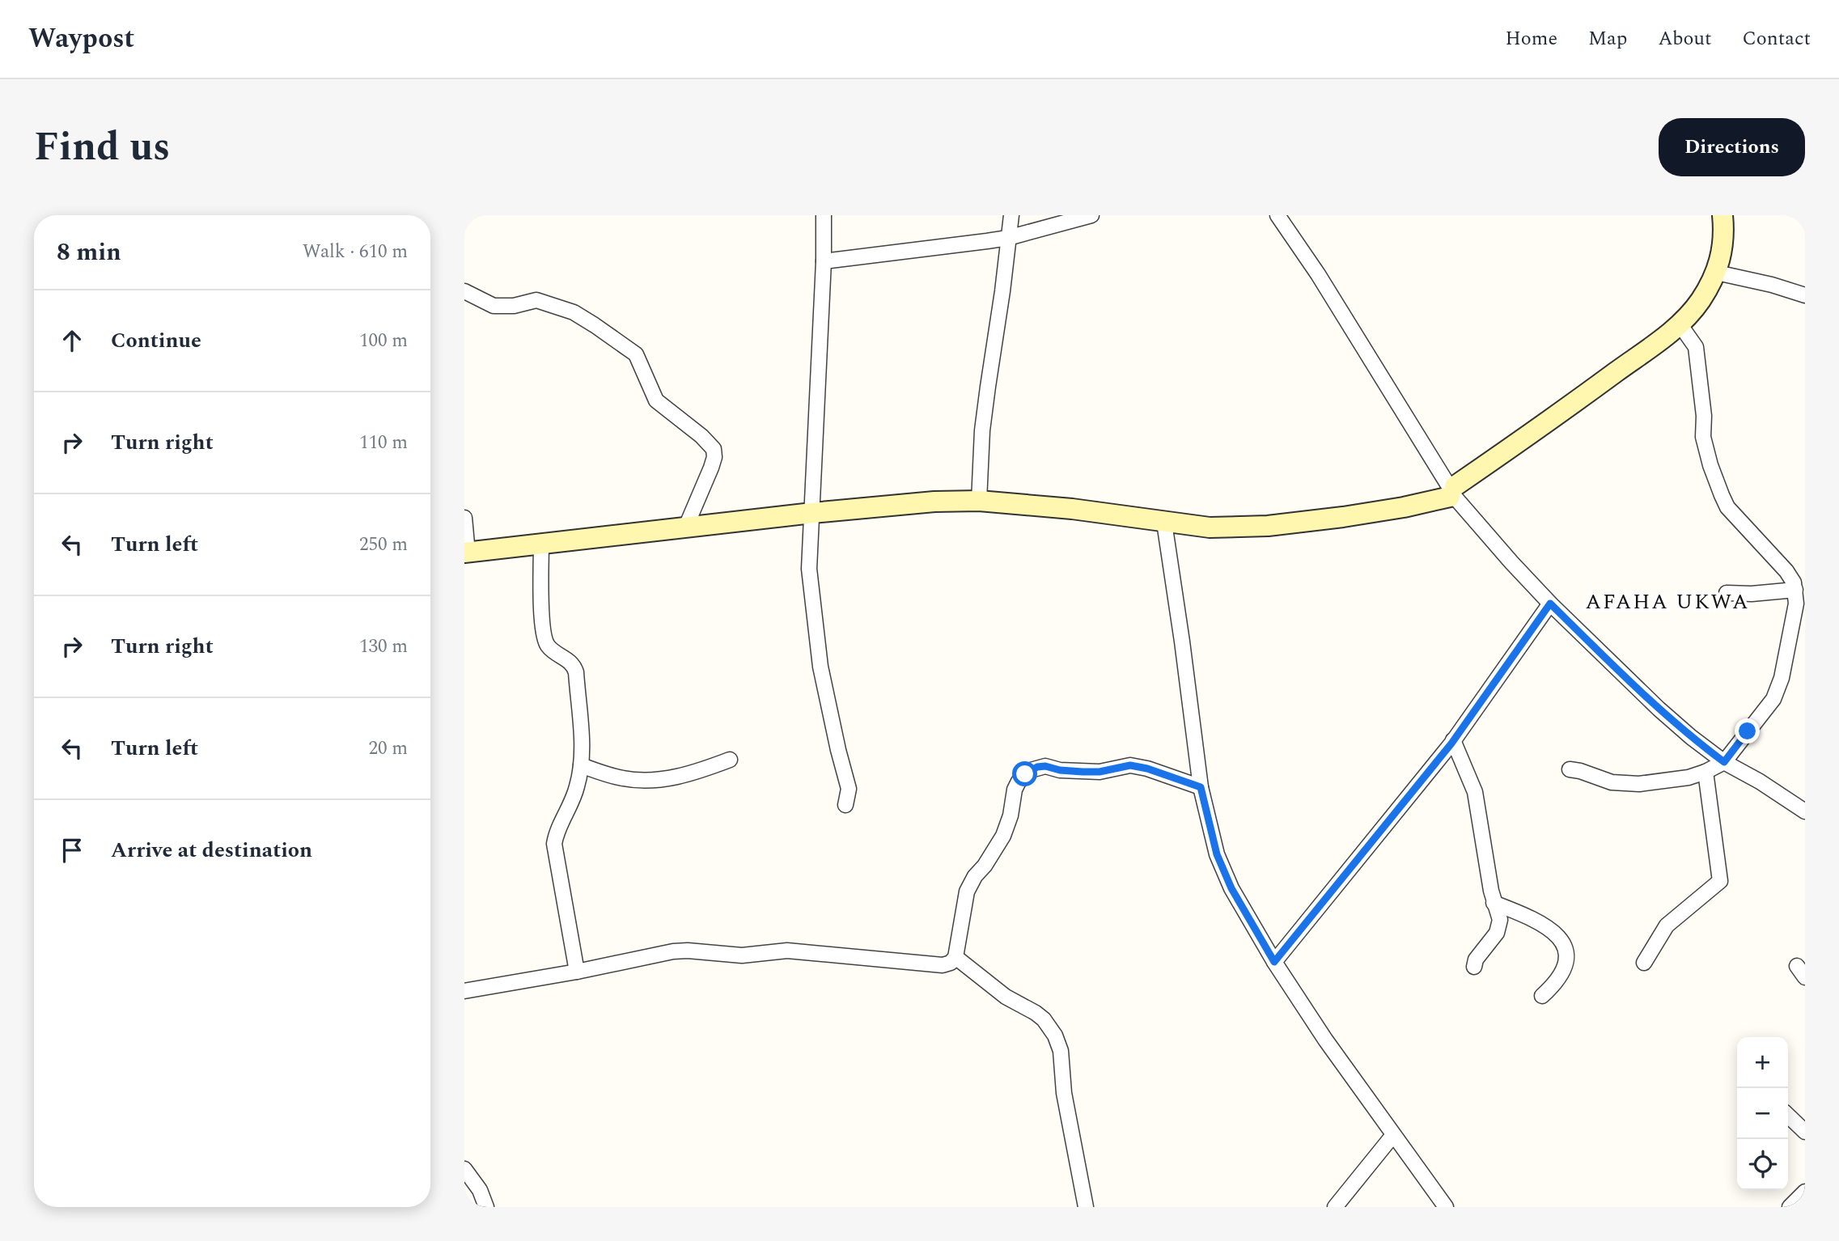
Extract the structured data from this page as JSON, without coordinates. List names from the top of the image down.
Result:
{
  "districts": ["AFAHA UKWA"],
  "page": {
    "header": "Waypost",
    "nav": [
      "Home",
      "Map",
      "About",
      "Contact"
    ],
    "title": "Find us",
    "buttons": "Directions",
    "heading": ["8 min", "Walk · 610 m"],
    "list": [
      ["Continue", "100 m"],
      ["Turn right", "110 m"],
      ["Turn left", "250 m"],
      ["Turn right", "130 m"],
      ["Turn left", "20 m"],
      "Arrive at destination"
    ],
    "map_buttons": ["+", "−"]
  }
}
